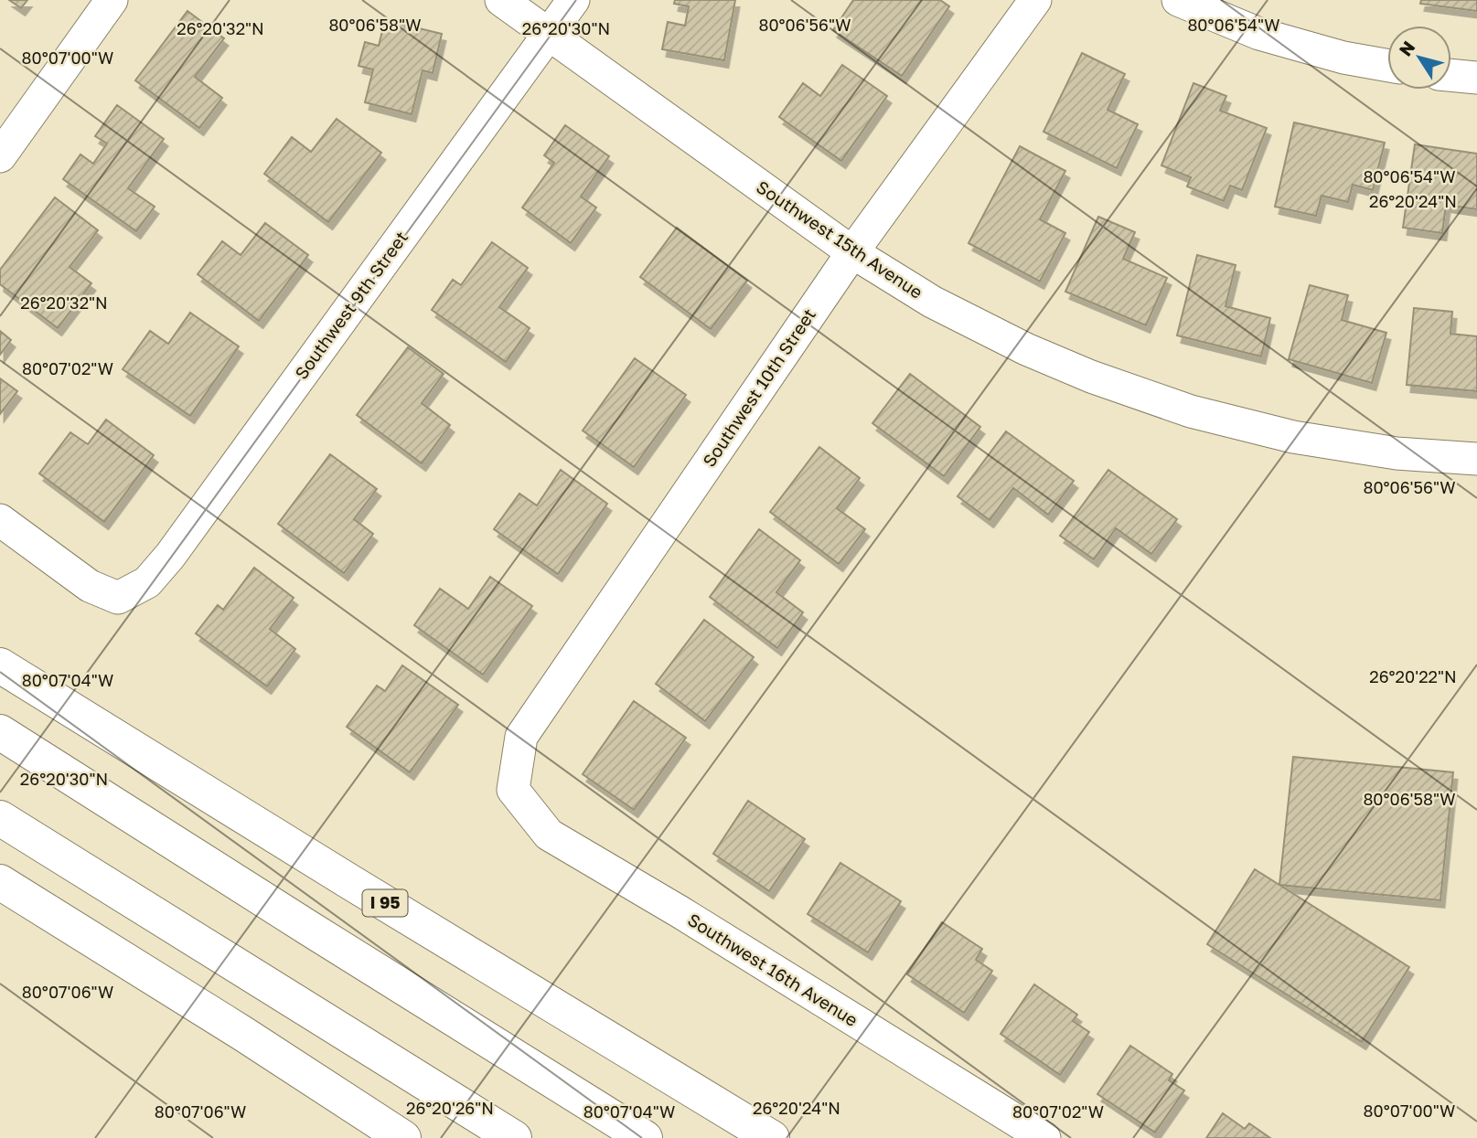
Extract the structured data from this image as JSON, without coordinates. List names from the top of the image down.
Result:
{
  "streets": {
    "highway": ["I 95"],
    "street": [
      "Southwest 15th Avenue",
      "Southwest 9th Street",
      "Southwest 10th Street",
      "Southwest 16th Avenue"
    ]
  },
  "crossings": [
    ["Southwest 15th Avenue", "Southwest 9th Street"],
    ["Southwest 15th Avenue", "Southwest 10th Street"],
    ["Southwest 10th Street", "Southwest 16th Avenue"]
  ],
  "north": "top left",
  "coordinates": [
    "80°06'58\"W",
    "80°06'56\"W",
    "80°06'54\"W",
    "26°20'32\"N",
    "26°20'30\"N",
    "80°07'00\"W",
    "26°20'24\"N",
    "80°07'02\"W",
    "26°20'22\"N",
    "80°07'04\"W",
    "80°07'06\"W",
    "26°20'26\"N"
  ]
}
